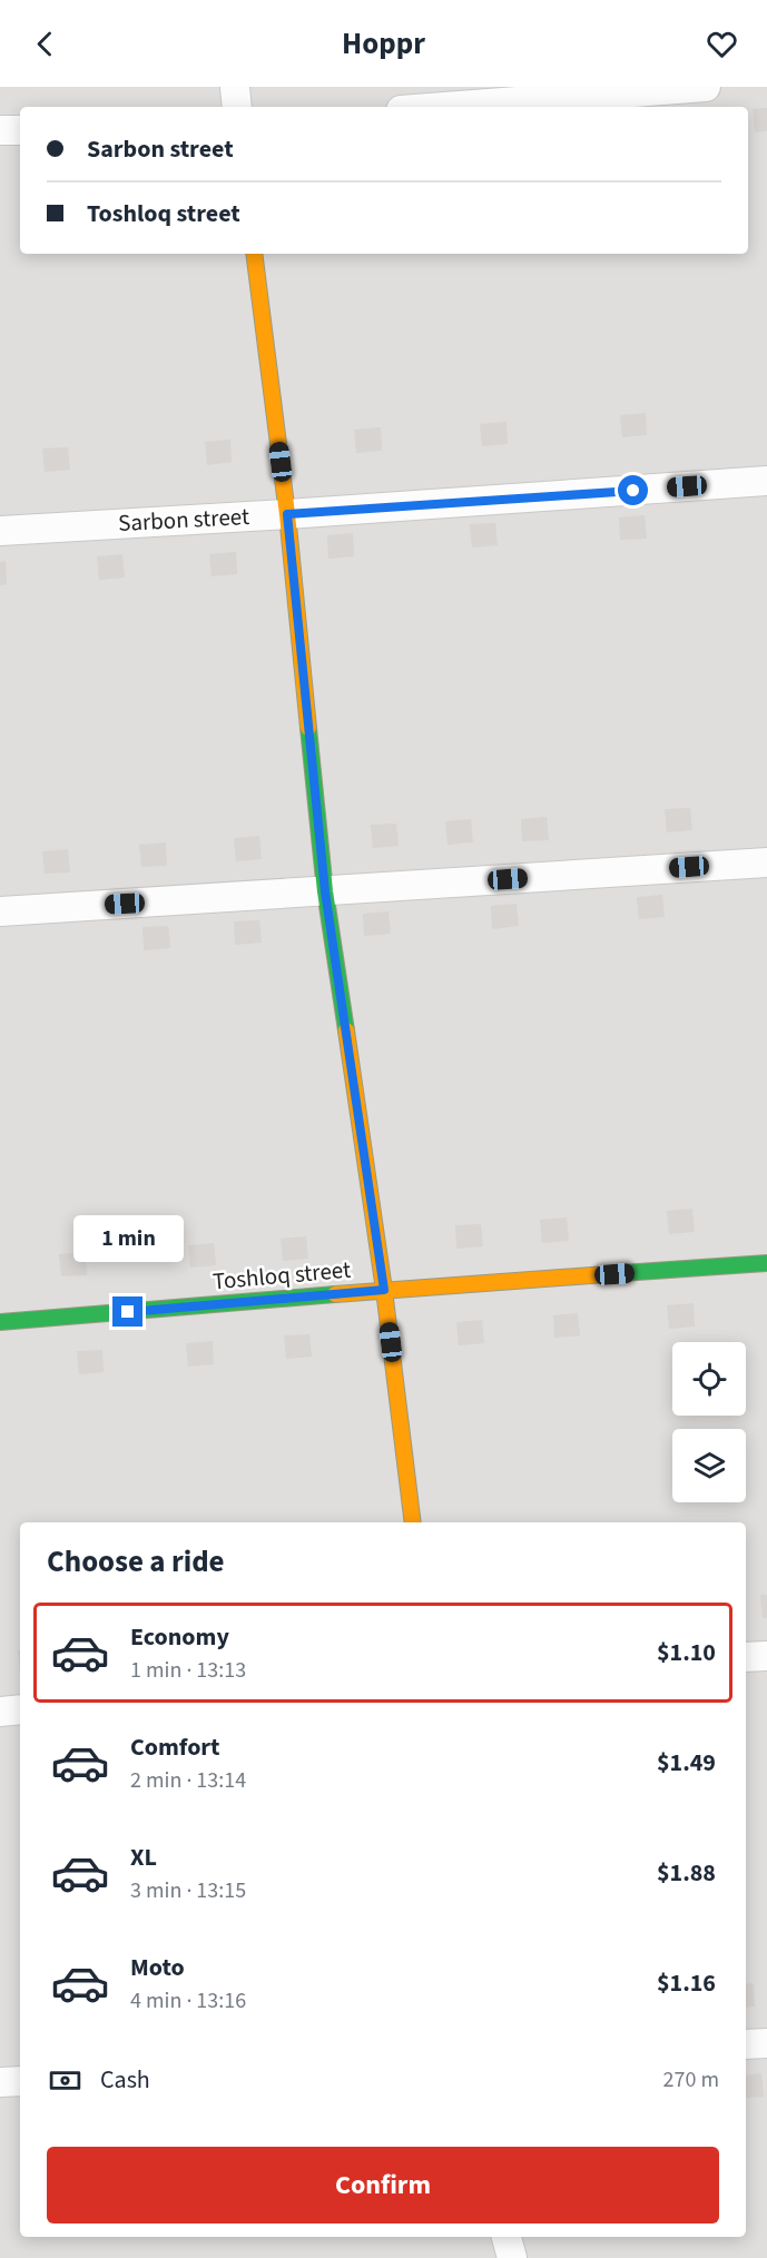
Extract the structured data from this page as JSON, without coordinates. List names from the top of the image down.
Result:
{
  "streets": {
    "street": ["Sarbon street", "Toshloq street"]
  },
  "page": {
    "header": "Hoppr",
    "banner": ["Sarbon street", "Toshloq street"],
    "bubble": "1 min",
    "heading": "Choose a ride",
    "list": [
      {
        "name": "Economy",
        "note": "1 min · 13:13",
        "value": "$1.10"
      },
      {
        "name": "Comfort",
        "note": "2 min · 13:14",
        "value": "$1.49"
      },
      {
        "name": "XL",
        "note": "3 min · 13:15",
        "value": "$1.88"
      },
      {
        "name": "Moto",
        "note": "4 min · 13:16",
        "value": "$1.16"
      }
    ],
    "pay": ["Cash", "270 m"],
    "buttons": "Confirm"
  }
}
